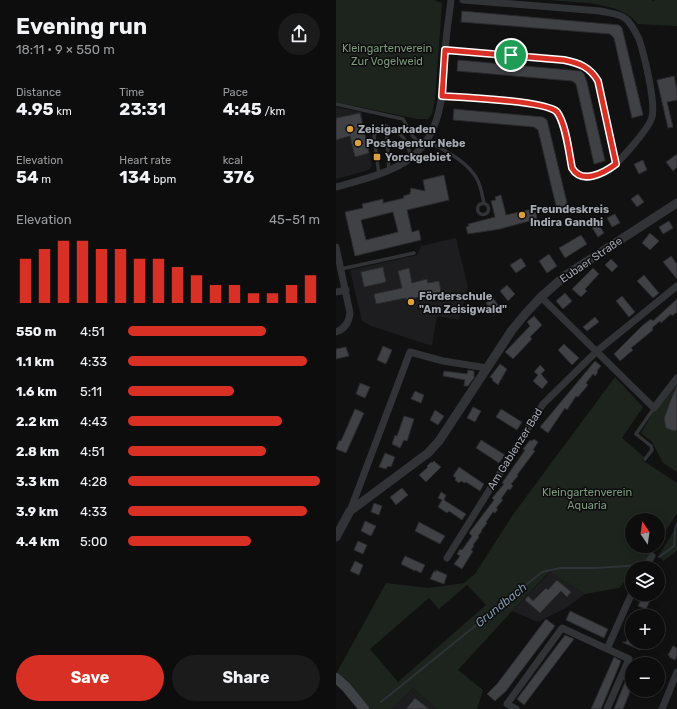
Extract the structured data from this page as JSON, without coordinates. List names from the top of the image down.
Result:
{
  "streets": {
    "street": ["Eubaer Straße", "Am Gablenzer Bad"]
  },
  "water": ["Grundbach"],
  "parks": ["Kleingartenverein Zur Vogelweid", "Kleingartenverein Aquaria"],
  "places": {
    "other": [
      "Zeisigarkaden",
      "Postagentur Nebe",
      "Freundeskreis Indira Gandhi",
      "Förderschule \"Am Zeisigwald\""
    ],
    "transit": ["Yorckgebiet"]
  },
  "north": "top",
  "page": {
    "heading": ["Evening run", "18:11 · 9 × 550 m"],
    "stats": [
      ["Distance", "4.95 km"],
      ["Time", "23:31"],
      ["Pace", "4:45 /km"],
      ["Elevation", "54 m"],
      ["Heart rate", "134 bpm"],
      ["kcal", "376"]
    ],
    "chart": ["Elevation", "45–51 m"],
    "list": [
      {
        "name": "550 m",
        "note": "4:51"
      },
      {
        "name": "1.1 km",
        "note": "4:33"
      },
      {
        "name": "1.6 km",
        "note": "5:11"
      },
      {
        "name": "2.2 km",
        "note": "4:43"
      },
      {
        "name": "2.8 km",
        "note": "4:51"
      },
      {
        "name": "3.3 km",
        "note": "4:28"
      },
      {
        "name": "3.9 km",
        "note": "4:33"
      },
      {
        "name": "4.4 km",
        "note": "5:00"
      }
    ],
    "map_buttons": ["+", "−"],
    "buttons": ["Save", "Share"]
  }
}
